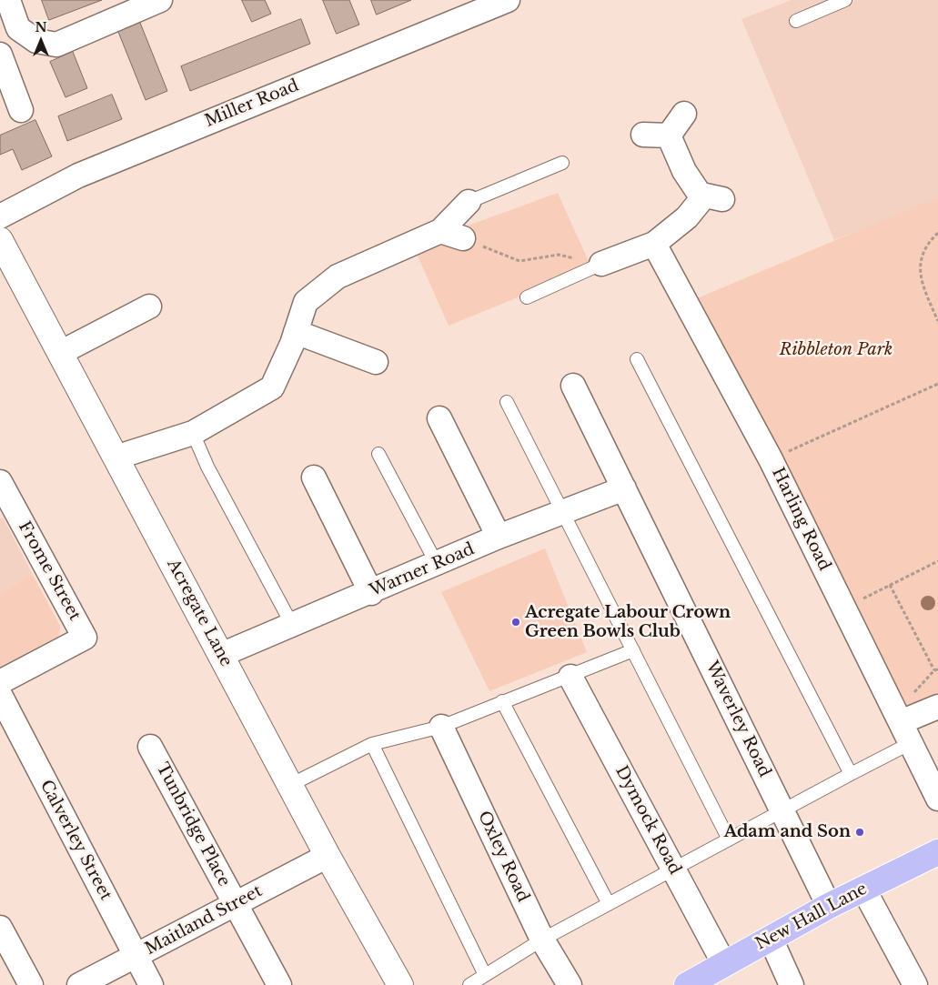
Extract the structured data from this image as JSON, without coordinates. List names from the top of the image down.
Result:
{
  "streets": {
    "highway": ["New Hall Lane"],
    "street": [
      "Miller Road",
      "Harling Road",
      "Warner Road",
      "Frome Street",
      "Acregate Lane",
      "Waverley Road",
      "Dymock Road",
      "Tunbridge Place",
      "Calverley Street",
      "Oxley Road",
      "Maitland Street"
    ]
  },
  "crossings": [
    ["Warner Road", "Acregate Lane"],
    ["Warner Road", "Waverley Road"],
    ["Acregate Lane", "Maitland Street"],
    ["Waverley Road", "New Hall Lane"],
    ["Dymock Road", "New Hall Lane"],
    ["Tunbridge Place", "Maitland Street"],
    ["Calverley Street", "Maitland Street"]
  ],
  "parks": ["Ribbleton Park"],
  "places": ["Acregate Labour Crown Green Bowls Club", "Adam and Son"],
  "north": "top"
}
